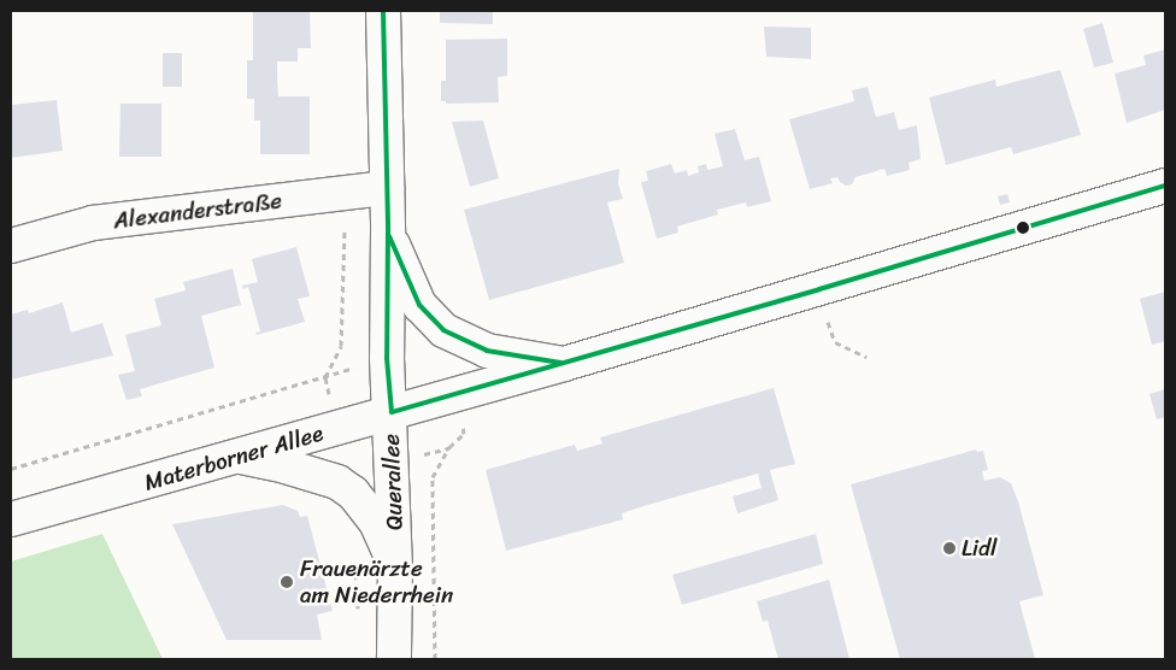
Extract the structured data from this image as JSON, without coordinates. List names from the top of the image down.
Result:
{
  "streets": {
    "street": ["Alexanderstraße", "Materborner Allee", "Querallee"]
  },
  "crossings": [
    ["Alexanderstraße", "Querallee"],
    ["Materborner Allee", "Querallee"]
  ],
  "places": ["Lidl", "Frauenärzte am Niederrhein"]
}
